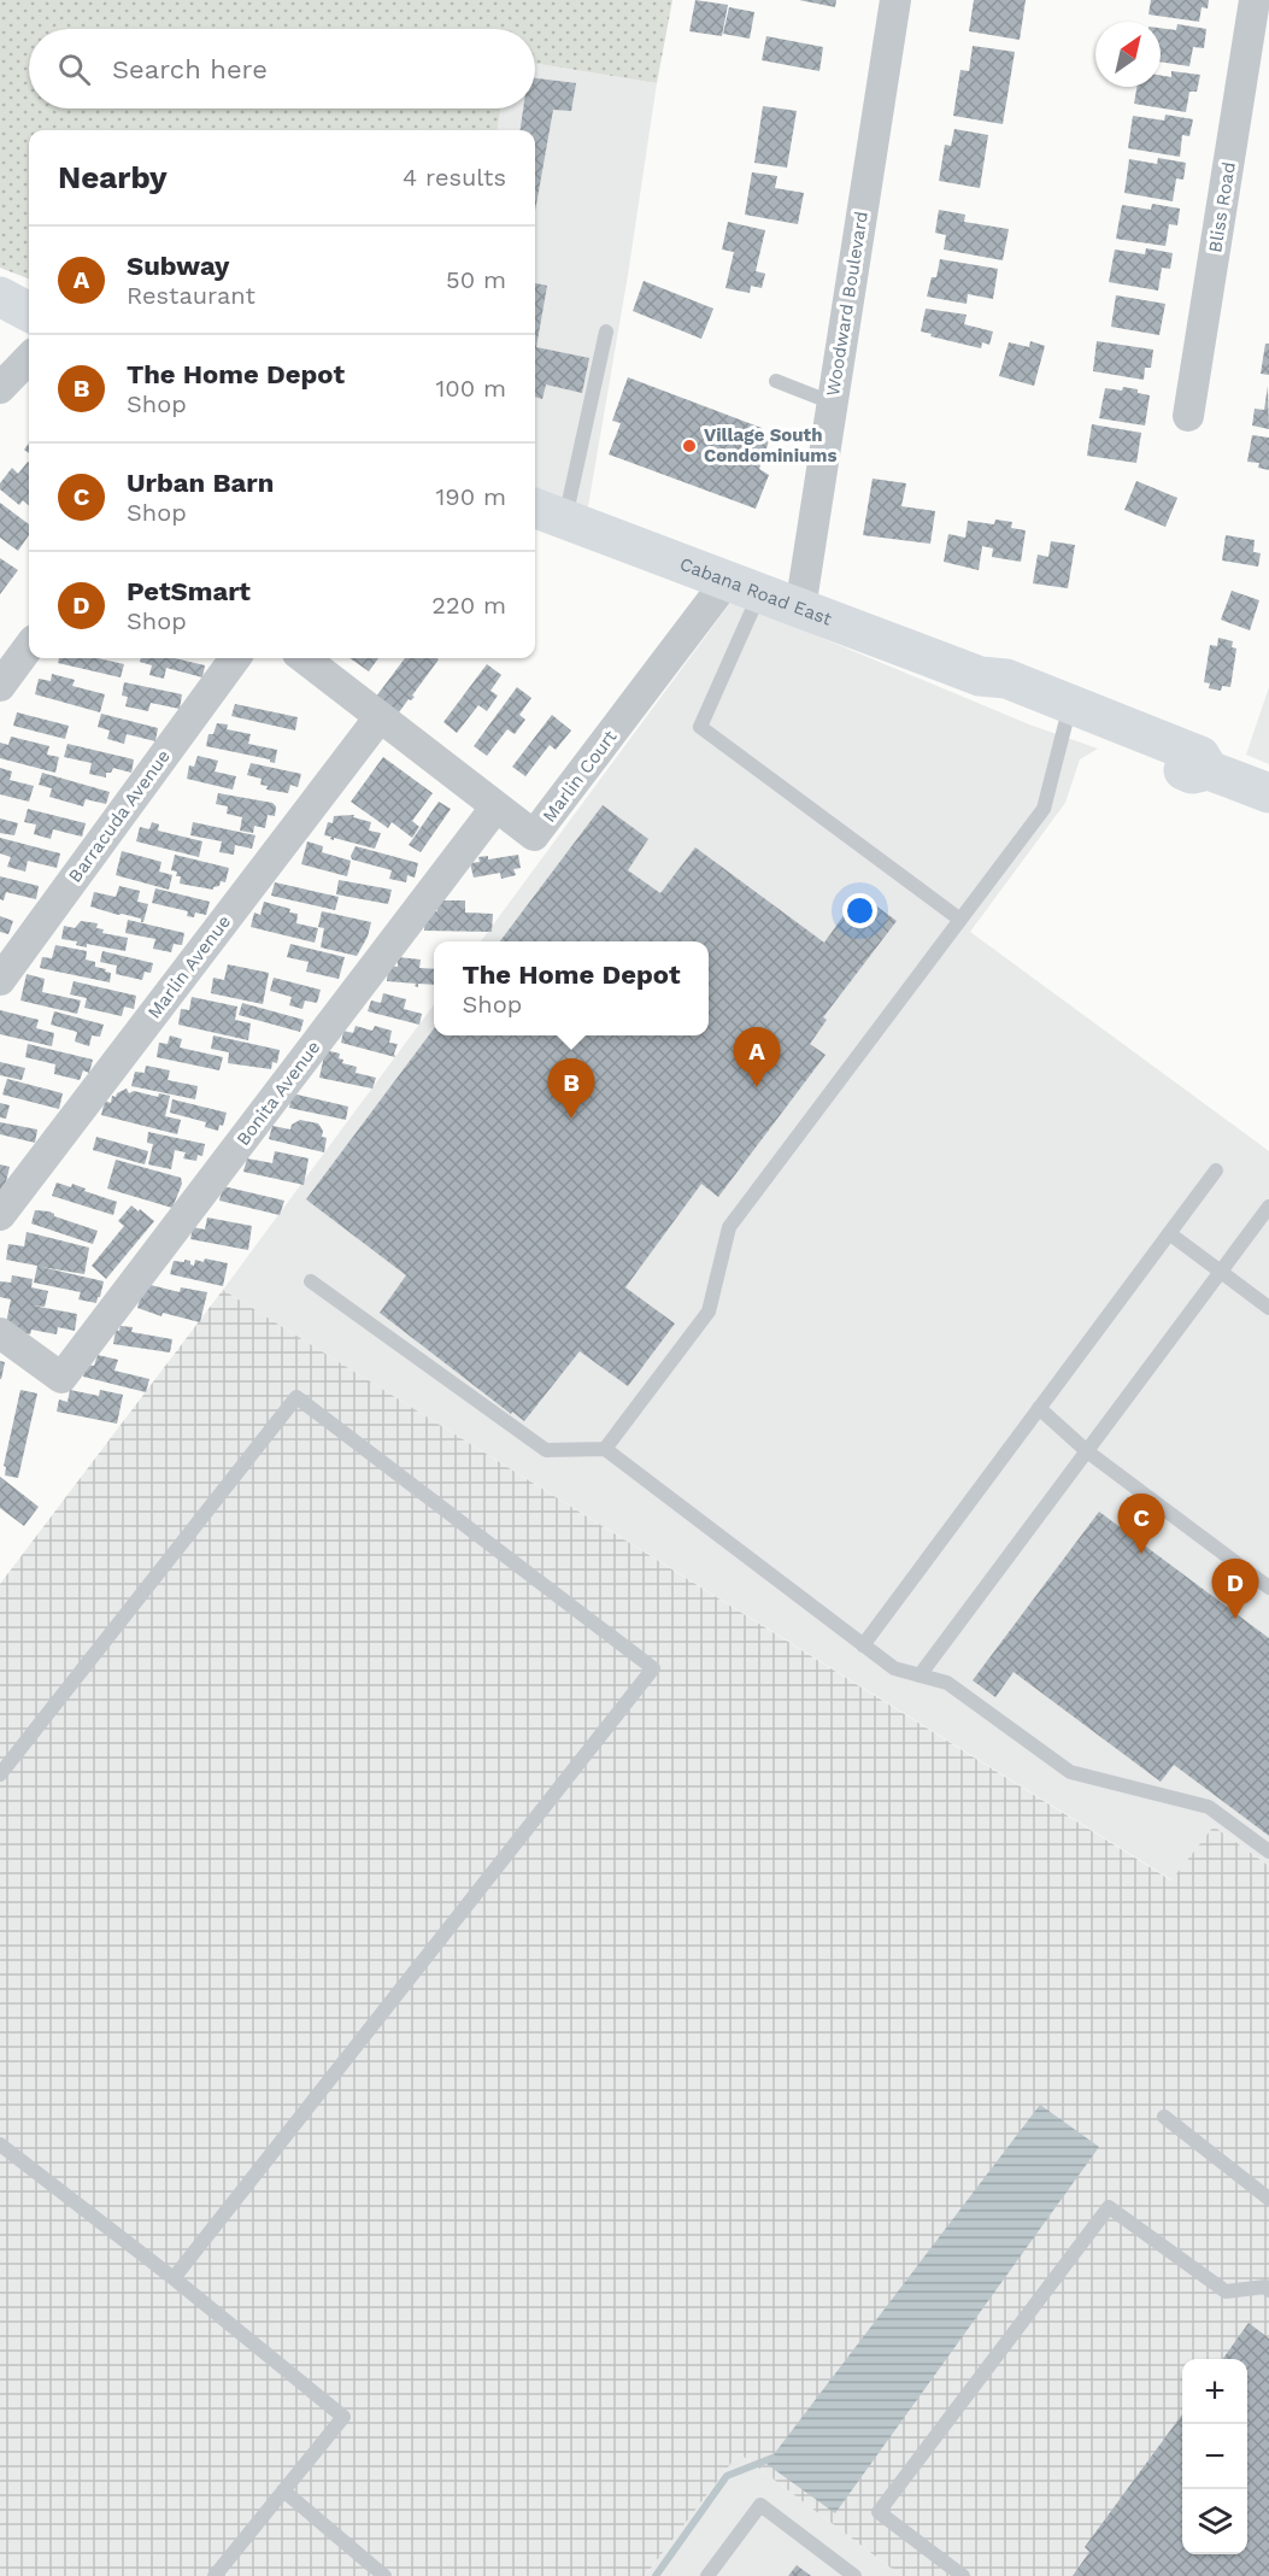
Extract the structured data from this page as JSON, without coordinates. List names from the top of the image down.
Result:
{
  "streets": {
    "main road": ["Cabana Road East"],
    "street": [
      "Bliss Road",
      "Woodward Boulevard",
      "Marlin Court",
      "Barracuda Avenue",
      "Marlin Avenue",
      "Bonita Avenue"
    ]
  },
  "crossings": [
    ["Woodward Boulevard", "Cabana Road East"],
    ["Cabana Road East", "Marlin Court"],
    ["Marlin Court", "Marlin Avenue"],
    ["Marlin Court", "Bonita Avenue"]
  ],
  "places": ["Village South Condominiums"],
  "north": "top right",
  "page": {
    "search": "Search here",
    "heading": ["Nearby", "4 results"],
    "list": [
      {
        "mark": "A",
        "name": "Subway",
        "note": "Restaurant",
        "value": "50 m"
      },
      {
        "mark": "B",
        "name": "The Home Depot",
        "note": "Shop",
        "value": "100 m"
      },
      {
        "mark": "C",
        "name": "Urban Barn",
        "note": "Shop",
        "value": "190 m"
      },
      {
        "mark": "D",
        "name": "PetSmart",
        "note": "Shop",
        "value": "220 m"
      }
    ],
    "popup": ["The Home Depot", "Shop"],
    "pins": [
      "A",
      "B",
      "C",
      "D"
    ],
    "map_buttons": ["+", "−"]
  }
}
